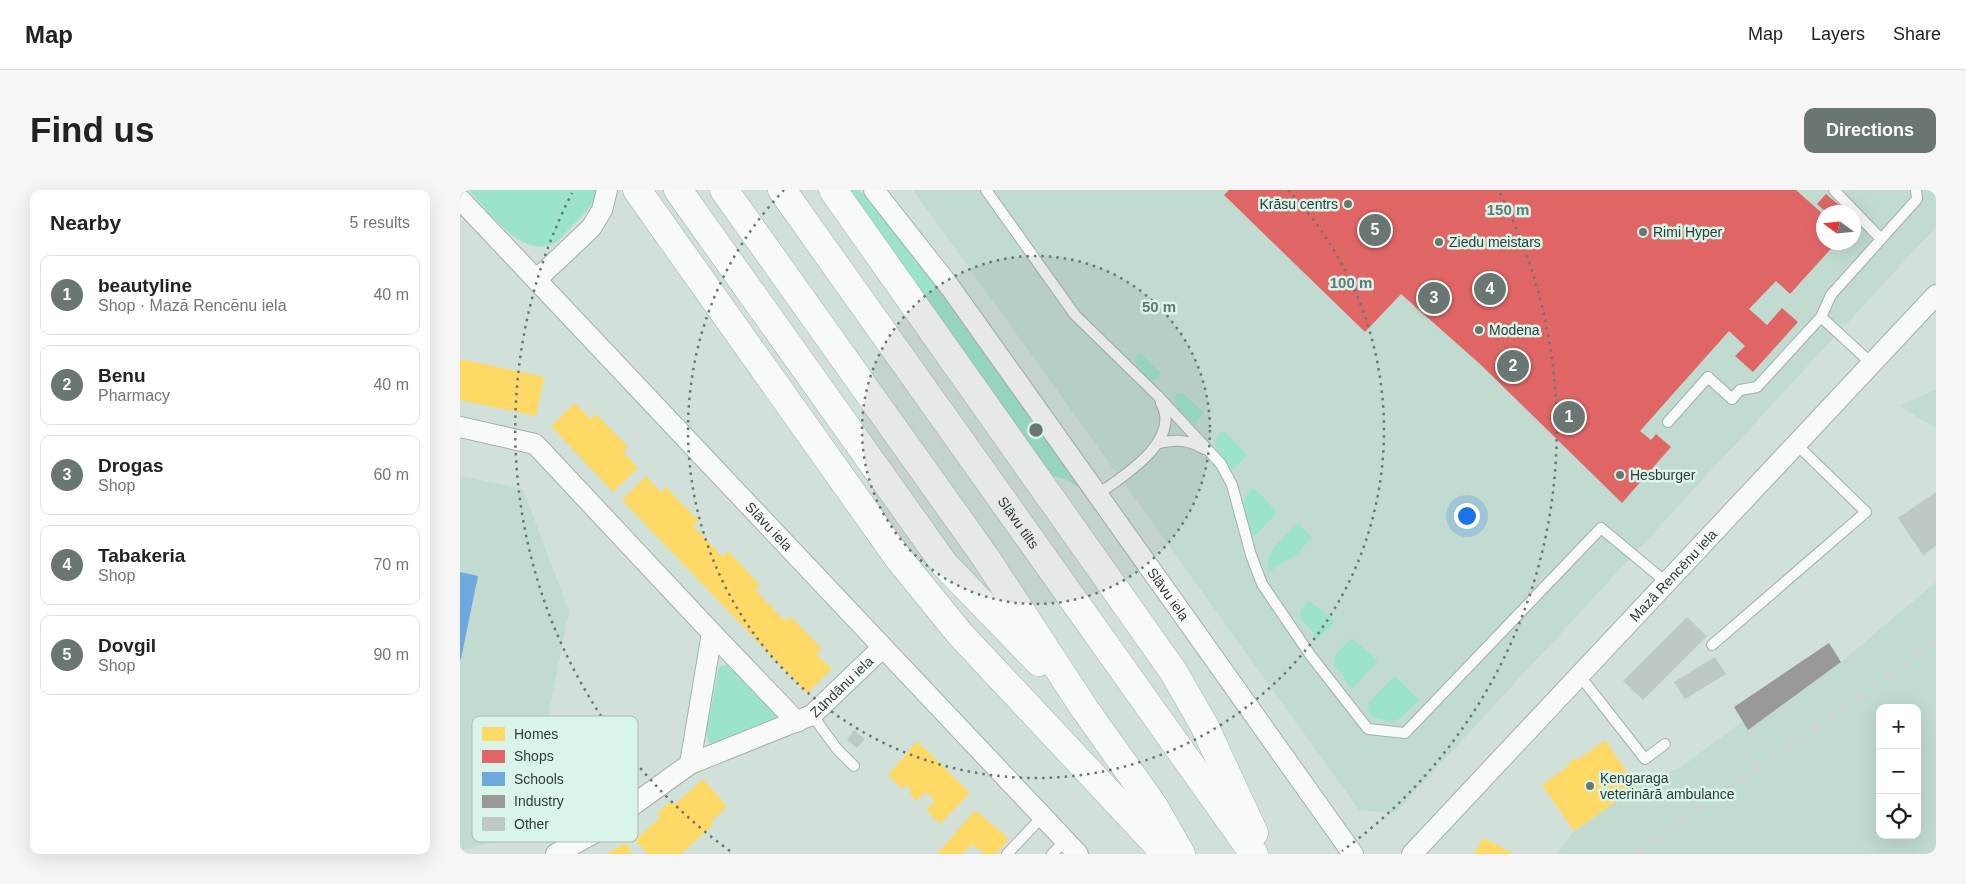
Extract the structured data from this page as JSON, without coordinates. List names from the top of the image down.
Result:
{
  "streets": {
    "highway": ["Slāvu tilts"],
    "street": ["Slāvu iela", "Mazā Rencēnu iela", "Zundānu iela"]
  },
  "crossings": [
    ["Slāvu iela", "Zundānu iela"]
  ],
  "places": [
    "Krāsu centrs",
    "Rimi Hyper",
    "Ziedu meistars",
    "Modena",
    "Hesburger",
    "Ķengaraga veterinārā ambulance"
  ],
  "legend": [
    "Homes",
    "Shops",
    "Schools",
    "Industry",
    "Other"
  ],
  "north": "left",
  "page": {
    "header": "Map",
    "nav": ["Map", "Layers", "Share"],
    "buttons": "Directions",
    "title": "Find us",
    "heading": ["Nearby", "5 results"],
    "pins": [
      "5",
      "4",
      "3",
      "2",
      "1"
    ],
    "list": [
      {
        "mark": "1",
        "name": "beautyline",
        "note": "Shop · Mazā Rencēnu iela",
        "value": "40 m"
      },
      {
        "mark": "2",
        "name": "Benu",
        "note": "Pharmacy",
        "value": "40 m"
      },
      {
        "mark": "3",
        "name": "Drogas",
        "note": "Shop",
        "value": "60 m"
      },
      {
        "mark": "4",
        "name": "Tabakeria",
        "note": "Shop",
        "value": "70 m"
      },
      {
        "mark": "5",
        "name": "Dovgil",
        "note": "Shop",
        "value": "90 m"
      }
    ],
    "map_buttons": ["+", "−"]
  },
  "rings": ["150 m", "100 m", "50 m"]
}
